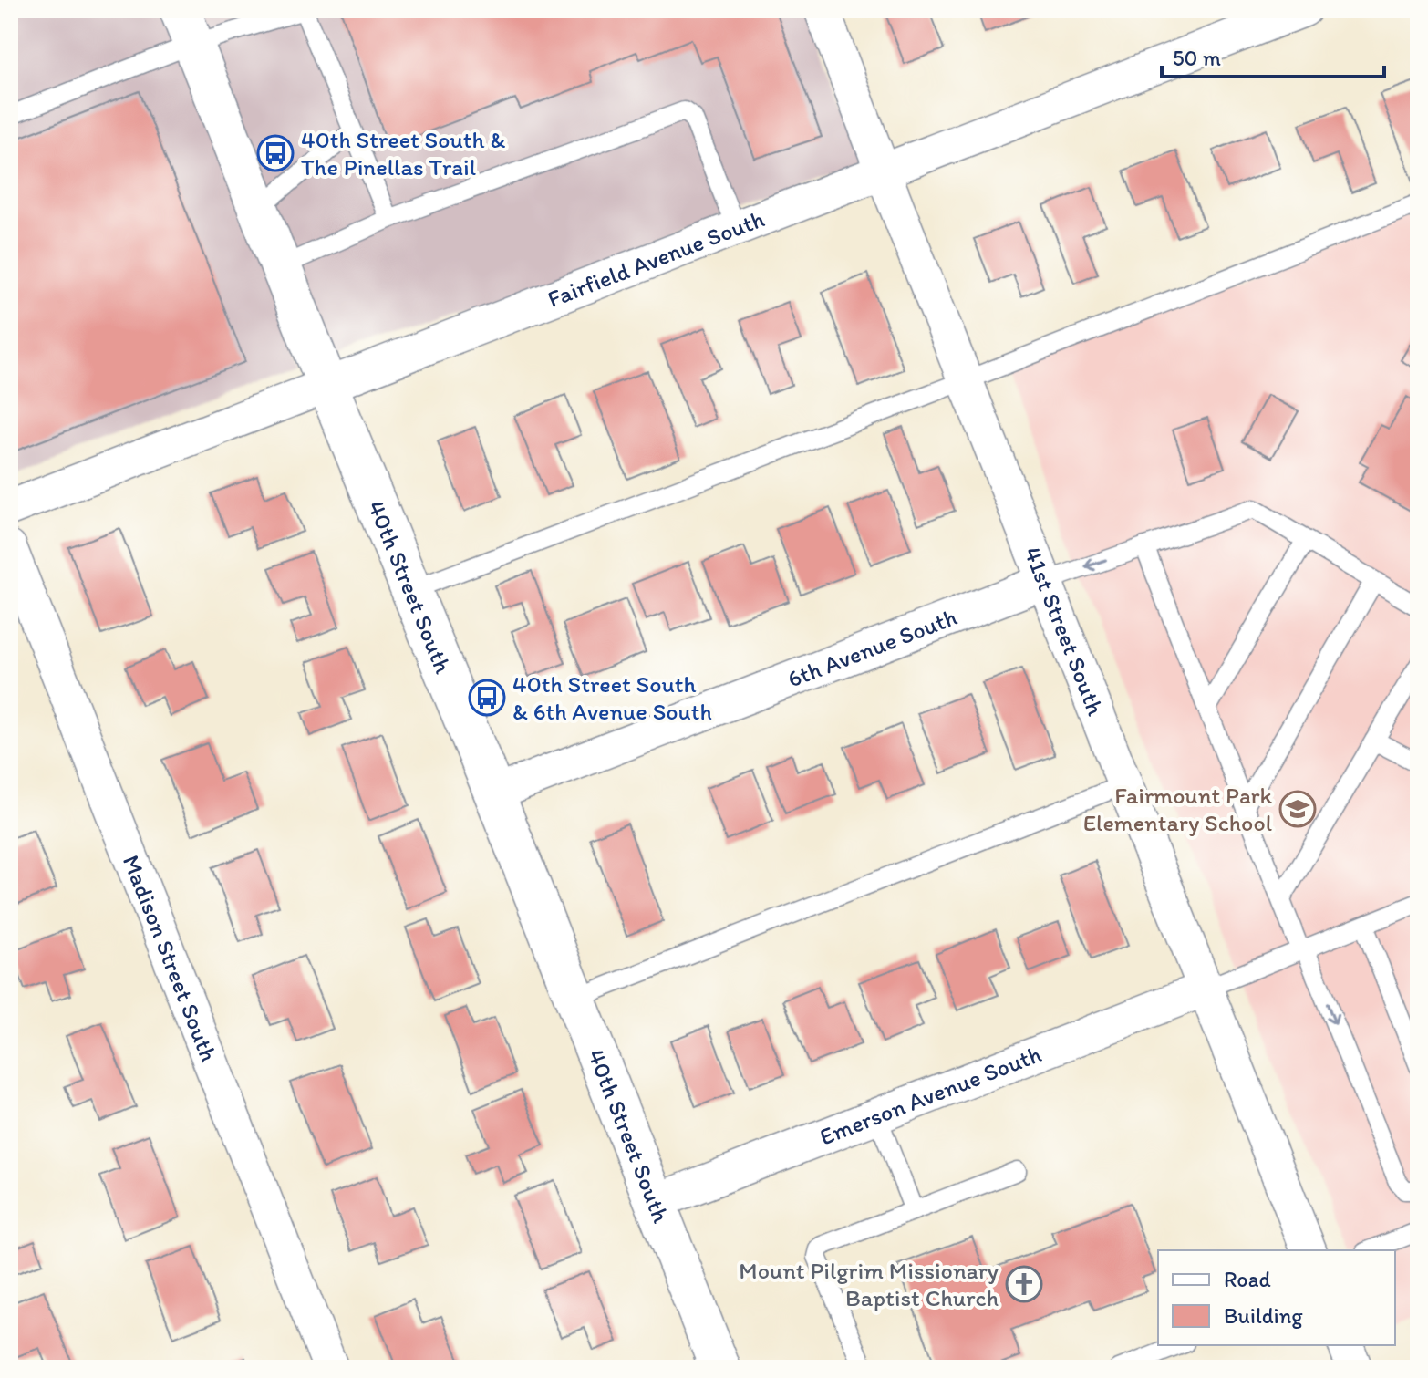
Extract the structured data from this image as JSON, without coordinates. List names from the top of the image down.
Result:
{
  "streets": {
    "street": [
      "Fairfield Avenue South",
      "40th Street South",
      "41st Street South",
      "6th Avenue South",
      "Madison Street South",
      "Emerson Avenue South"
    ]
  },
  "crossings": [
    ["Fairfield Avenue South", "40th Street South"],
    ["Fairfield Avenue South", "41st Street South"],
    ["40th Street South", "6th Avenue South"],
    ["40th Street South", "Emerson Avenue South"],
    ["41st Street South", "6th Avenue South"],
    ["41st Street South", "Emerson Avenue South"]
  ],
  "places": {
    "bus stop": ["40th Street South & The Pinellas Trail", "40th Street South & 6th Avenue South"],
    "school or university": ["Fairmount Park Elementary School"],
    "church": ["Mount Pilgrim Missionary Baptist Church"]
  },
  "legend": ["Road", "Building"],
  "scale_bar": "50 m"
}
